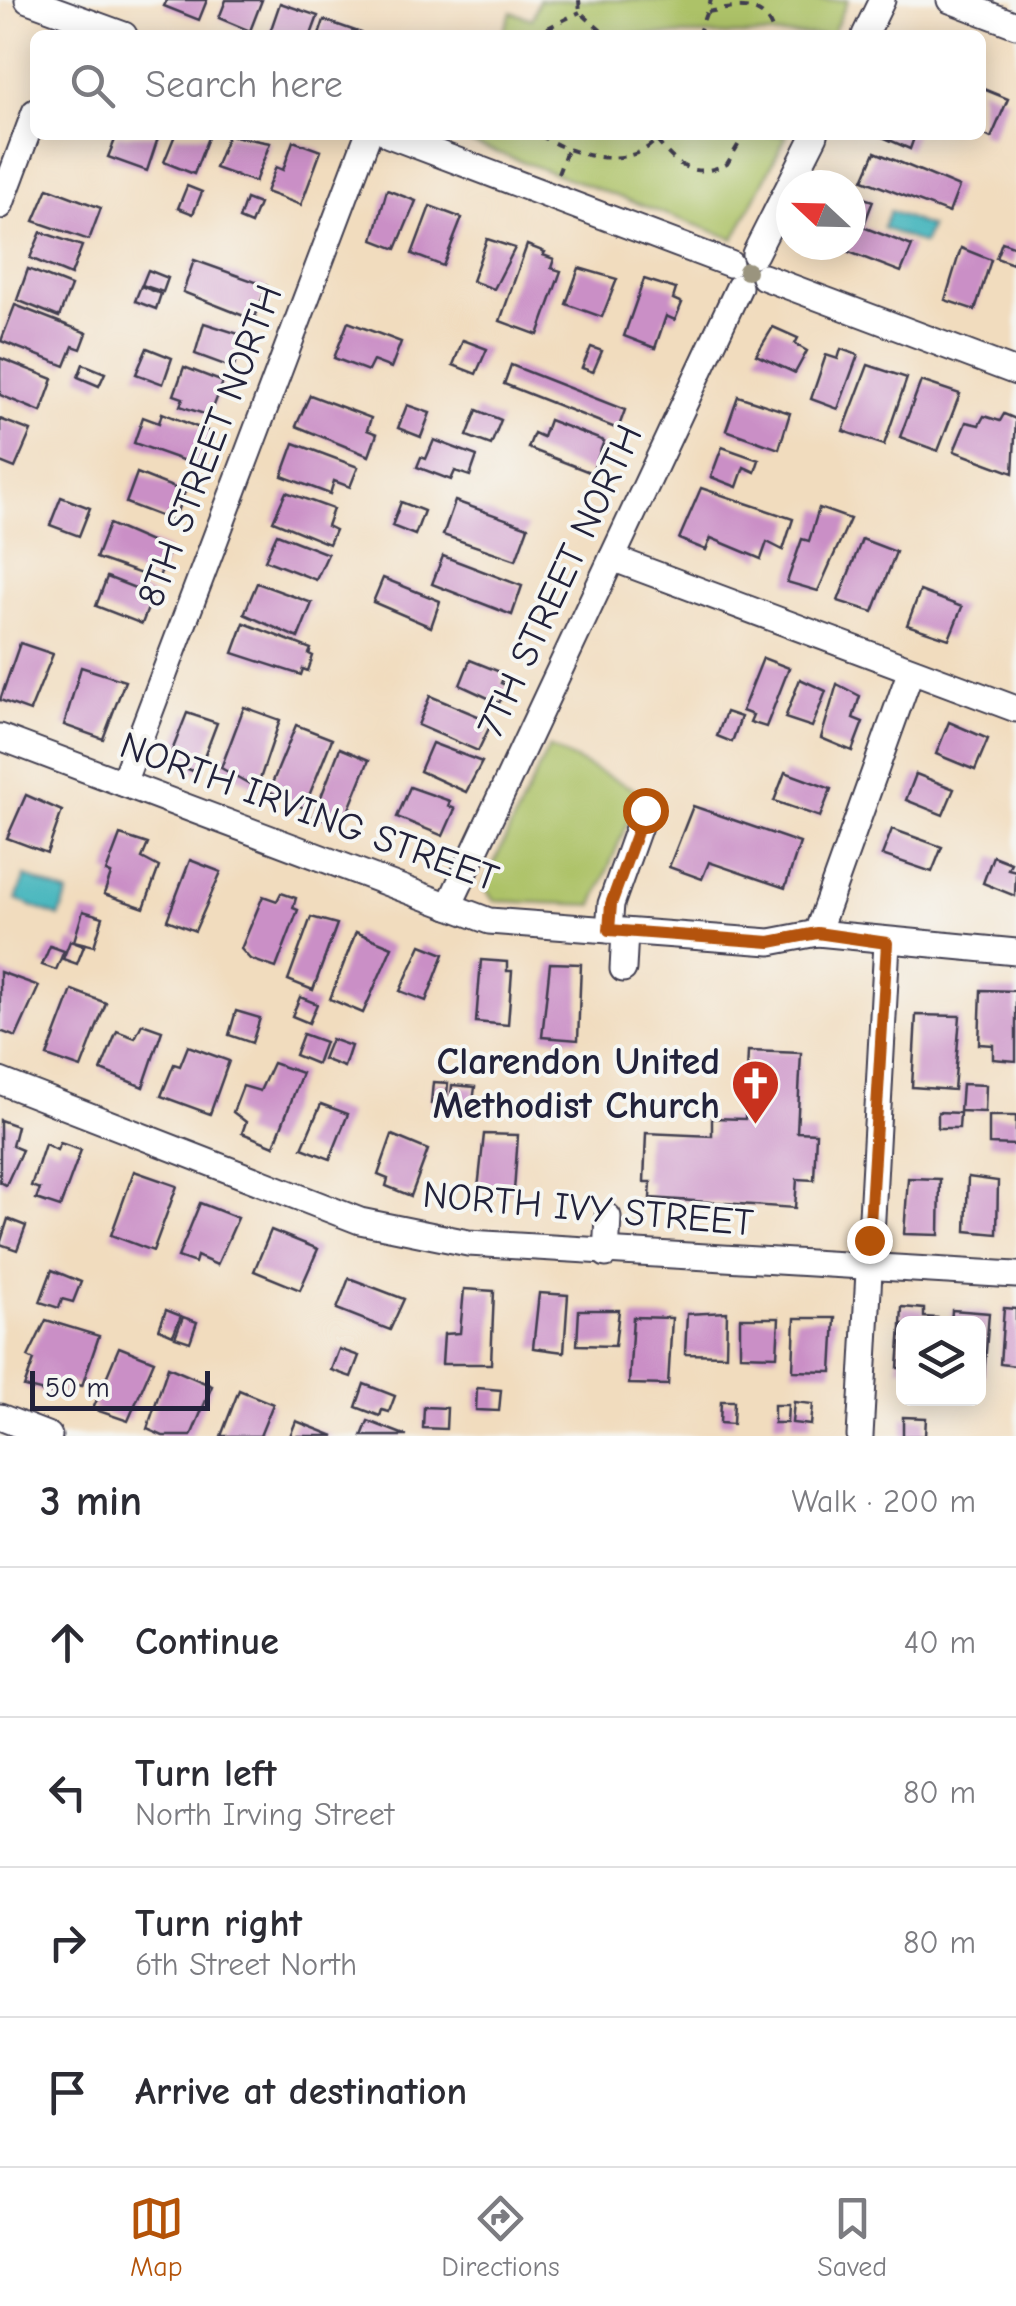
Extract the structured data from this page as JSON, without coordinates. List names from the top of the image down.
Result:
{
  "streets": {
    "street": [
      "8TH STREET NORTH",
      "7TH STREET NORTH",
      "NORTH IRVING STREET",
      "NORTH IVY STREET"
    ]
  },
  "crossings": [
    ["8TH STREET NORTH", "NORTH IRVING STREET"],
    ["7TH STREET NORTH", "NORTH IRVING STREET"]
  ],
  "places": {
    "church": ["Clarendon United Methodist Church"]
  },
  "scale_bar": "50 m",
  "north": "left",
  "page": {
    "search": "Search here",
    "scale": "50 m",
    "heading": ["3 min", "Walk · 200 m"],
    "list": [
      ["Continue", "40 m"],
      ["Turn left", "North Irving Street", "80 m"],
      ["Turn right", "6th Street North", "80 m"],
      "Arrive at destination"
    ],
    "nav": ["Map", "Directions", "Saved"]
  }
}
